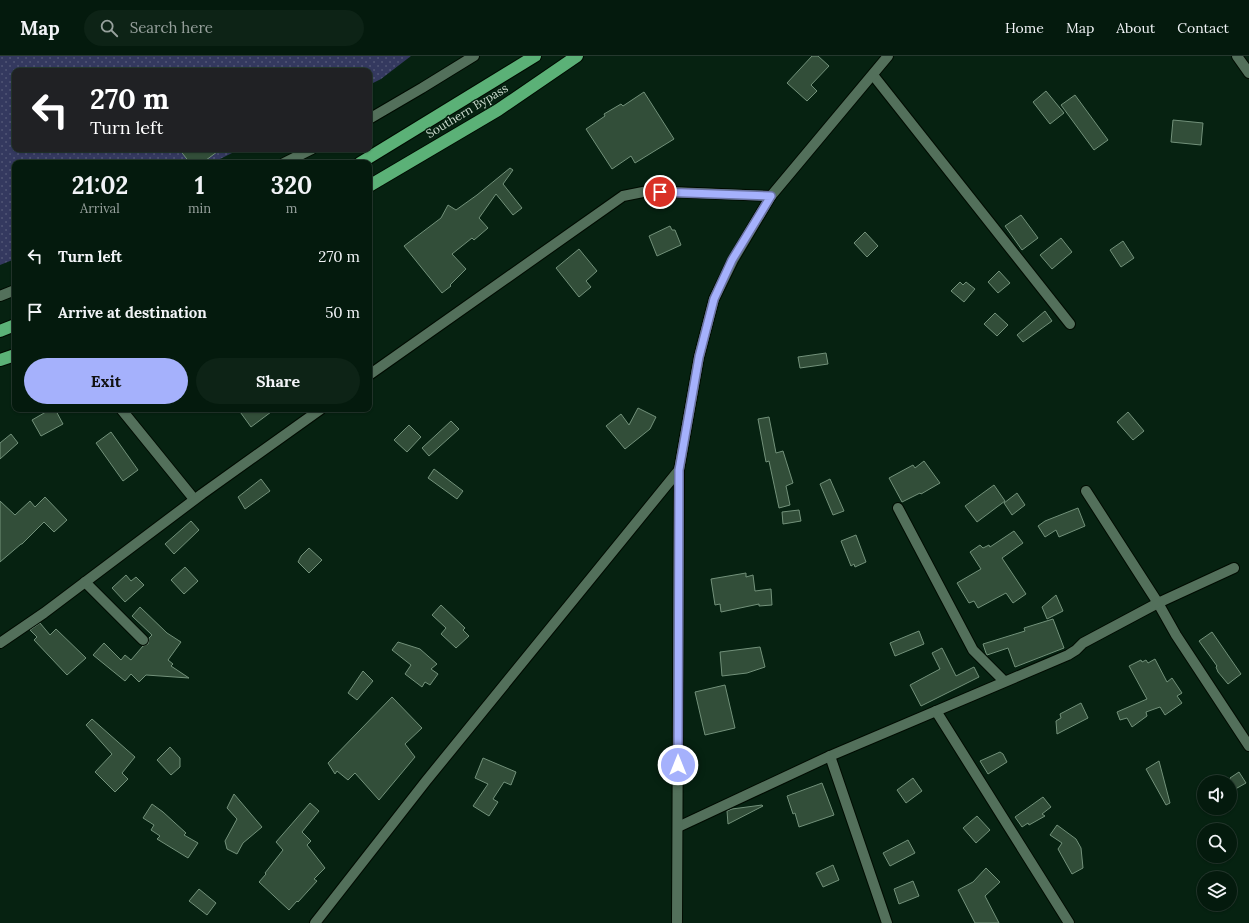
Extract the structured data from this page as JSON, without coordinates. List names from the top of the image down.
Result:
{
  "streets": {
    "highway": ["Southern Bypass"]
  },
  "page": {
    "header": "Map",
    "search": "Search here",
    "nav": [
      "Home",
      "Map",
      "About",
      "Contact"
    ],
    "turn": ["270 m", "Turn left"],
    "eta": [
      "21:02",
      "Arrival",
      "1",
      "min",
      "320",
      "m"
    ],
    "list": [
      {
        "name": "Turn left",
        "value": "270 m"
      },
      {
        "name": "Arrive at destination",
        "value": "50 m"
      }
    ],
    "buttons": ["Exit", "Share"]
  }
}
